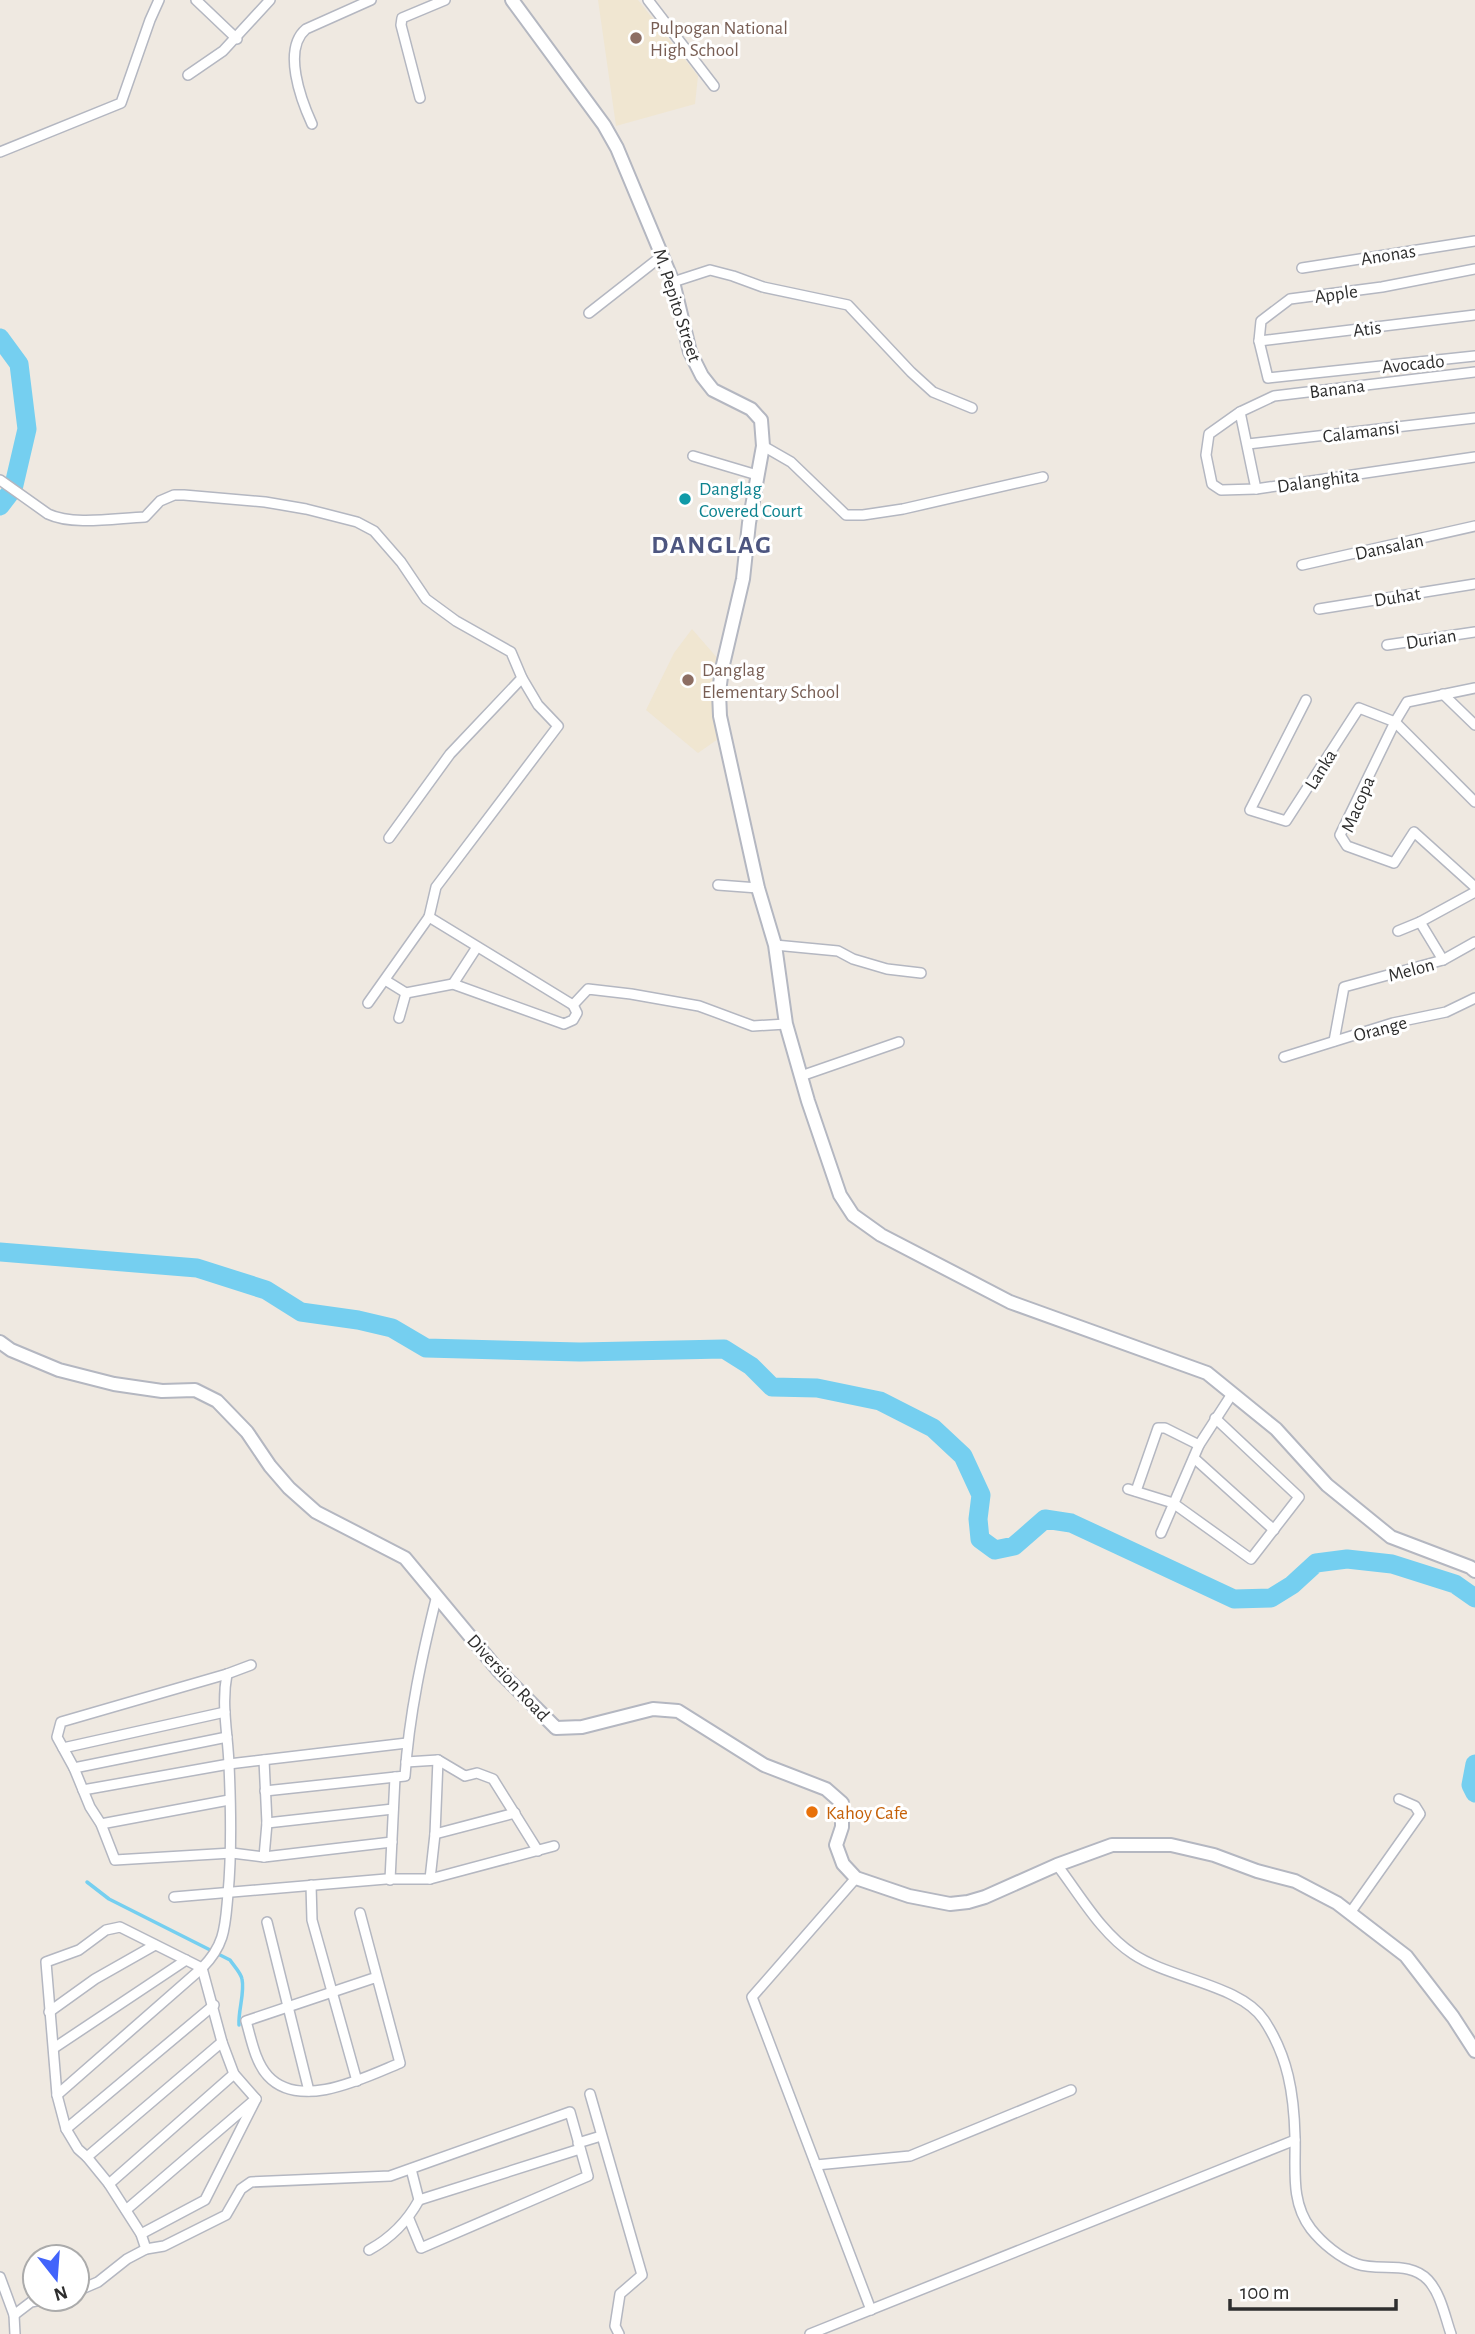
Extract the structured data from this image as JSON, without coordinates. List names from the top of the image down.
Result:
{
  "streets": {
    "street": [
      "Anonas",
      "Apple",
      "M. Pepito Street",
      "Atis",
      "Avocado",
      "Banana",
      "Calamansi",
      "Dalanghita",
      "Dansalan",
      "Duhat",
      "Durian",
      "Lanka",
      "Macopa",
      "Melon",
      "Orange",
      "Diversion Road"
    ]
  },
  "crossings": [
    ["Apple", "Atis"],
    ["Apple", "Avocado"],
    ["Atis", "Avocado"],
    ["Banana", "Dalanghita"],
    ["Lanka", "Macopa"],
    ["Melon", "Orange"]
  ],
  "districts": ["DANGLAG"],
  "places": [
    "Pulpogan National High School",
    "Danglag Covered Court",
    "Danglag Elementary School",
    "Kahoy Cafe"
  ],
  "scale_bar": "100 m",
  "north": "bottom"
}
